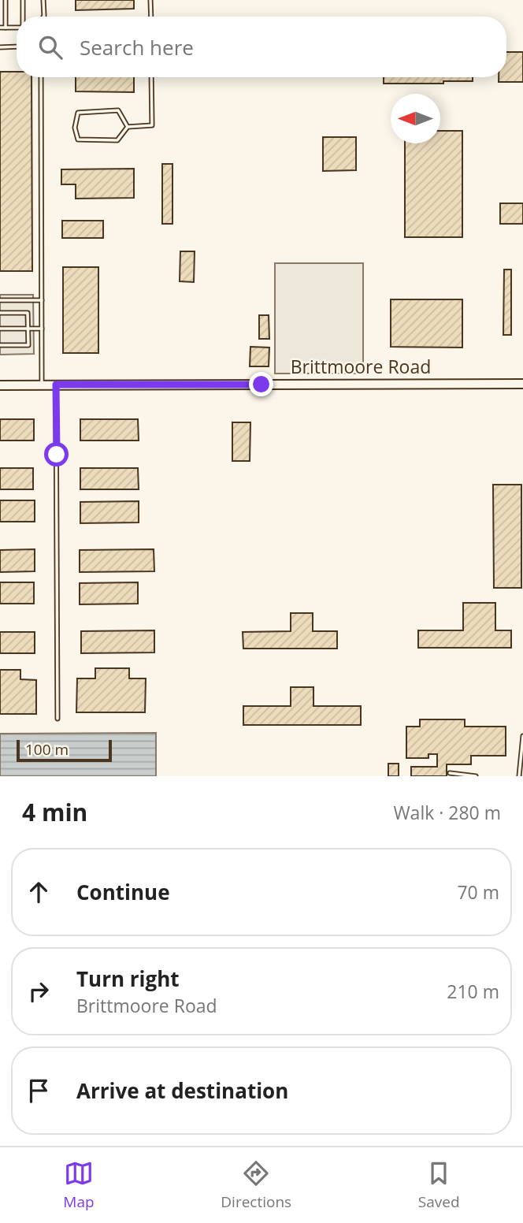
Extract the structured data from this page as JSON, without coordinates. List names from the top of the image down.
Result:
{
  "streets": {
    "main road": ["Brittmoore Road"]
  },
  "scale_bar": "100 m",
  "north": "left",
  "page": {
    "search": "Search here",
    "scale": "100 m",
    "heading": ["4 min", "Walk · 280 m"],
    "list": [
      ["Continue", "70 m"],
      ["Turn right", "Brittmoore Road", "210 m"],
      "Arrive at destination"
    ],
    "nav": ["Map", "Directions", "Saved"]
  }
}
